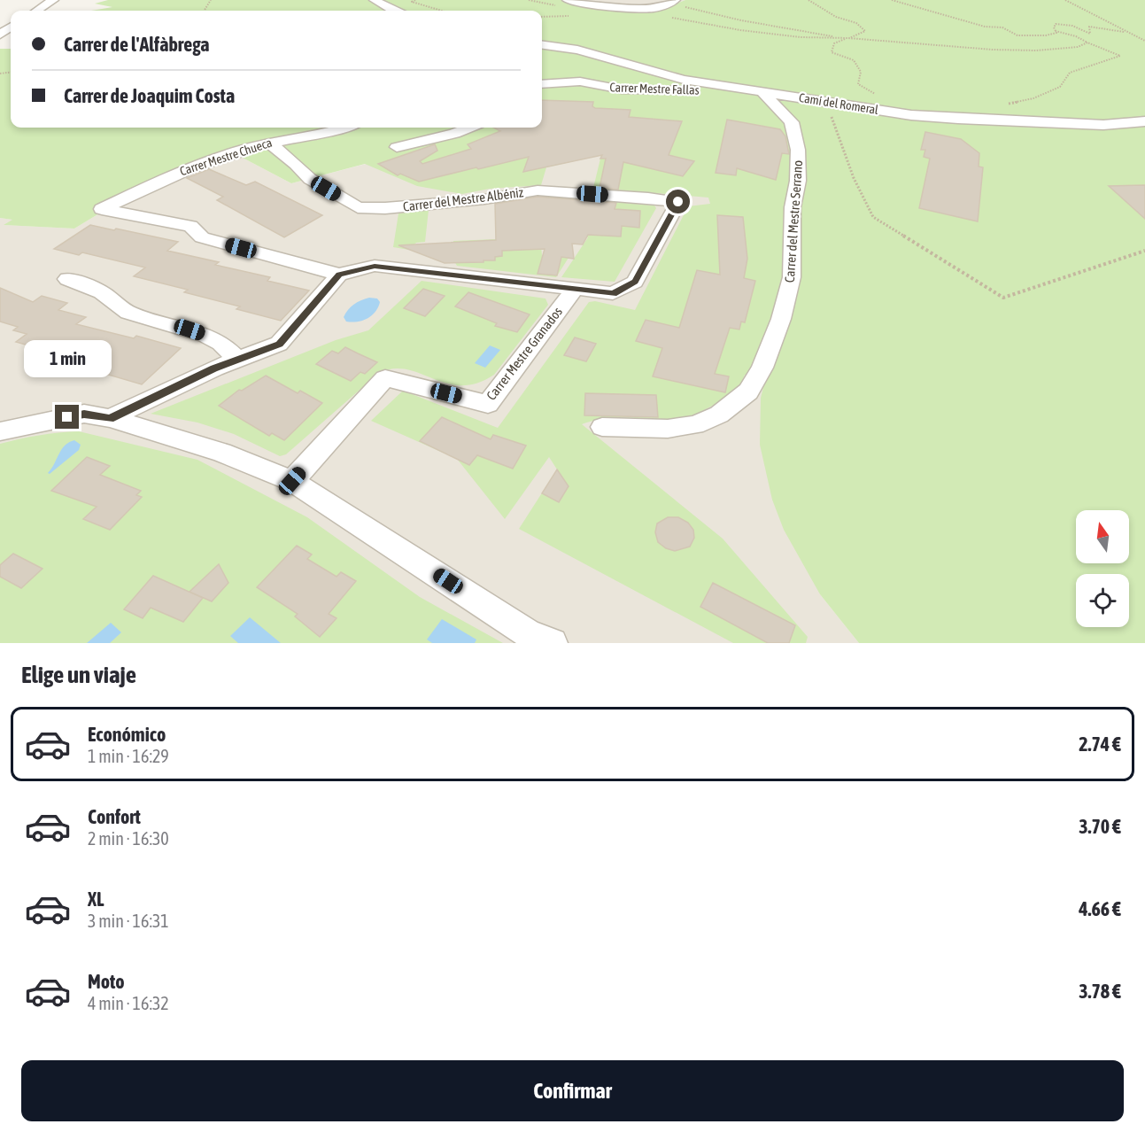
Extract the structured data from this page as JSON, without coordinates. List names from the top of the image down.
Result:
{
  "streets": {
    "street": [
      "Carrer Mestre Fallas",
      "Camí del Romeral",
      "Carrer Mestre Chueca",
      "Carrer del Mestre Albéniz",
      "Carrer del Mestre Serrano",
      "Carrer Mestre Granados"
    ]
  },
  "crossings": [
    ["Carrer Mestre Fallas", "Camí del Romeral"],
    ["Camí del Romeral", "Carrer del Mestre Serrano"],
    ["Carrer Mestre Chueca", "Carrer del Mestre Albéniz"],
    ["Carrer del Mestre Albéniz", "Carrer Mestre Granados"]
  ],
  "north": "top",
  "page": {
    "banner": ["Carrer de l'Alfàbrega", "Carrer de Joaquim Costa"],
    "bubble": "1 min",
    "heading": "Elige un viaje",
    "list": [
      {
        "name": "Económico",
        "note": "1 min · 16:29",
        "value": "2.74 €"
      },
      {
        "name": "Confort",
        "note": "2 min · 16:30",
        "value": "3.70 €"
      },
      {
        "name": "XL",
        "note": "3 min · 16:31",
        "value": "4.66 €"
      },
      {
        "name": "Moto",
        "note": "4 min · 16:32",
        "value": "3.78 €"
      }
    ],
    "buttons": "Confirmar"
  }
}
